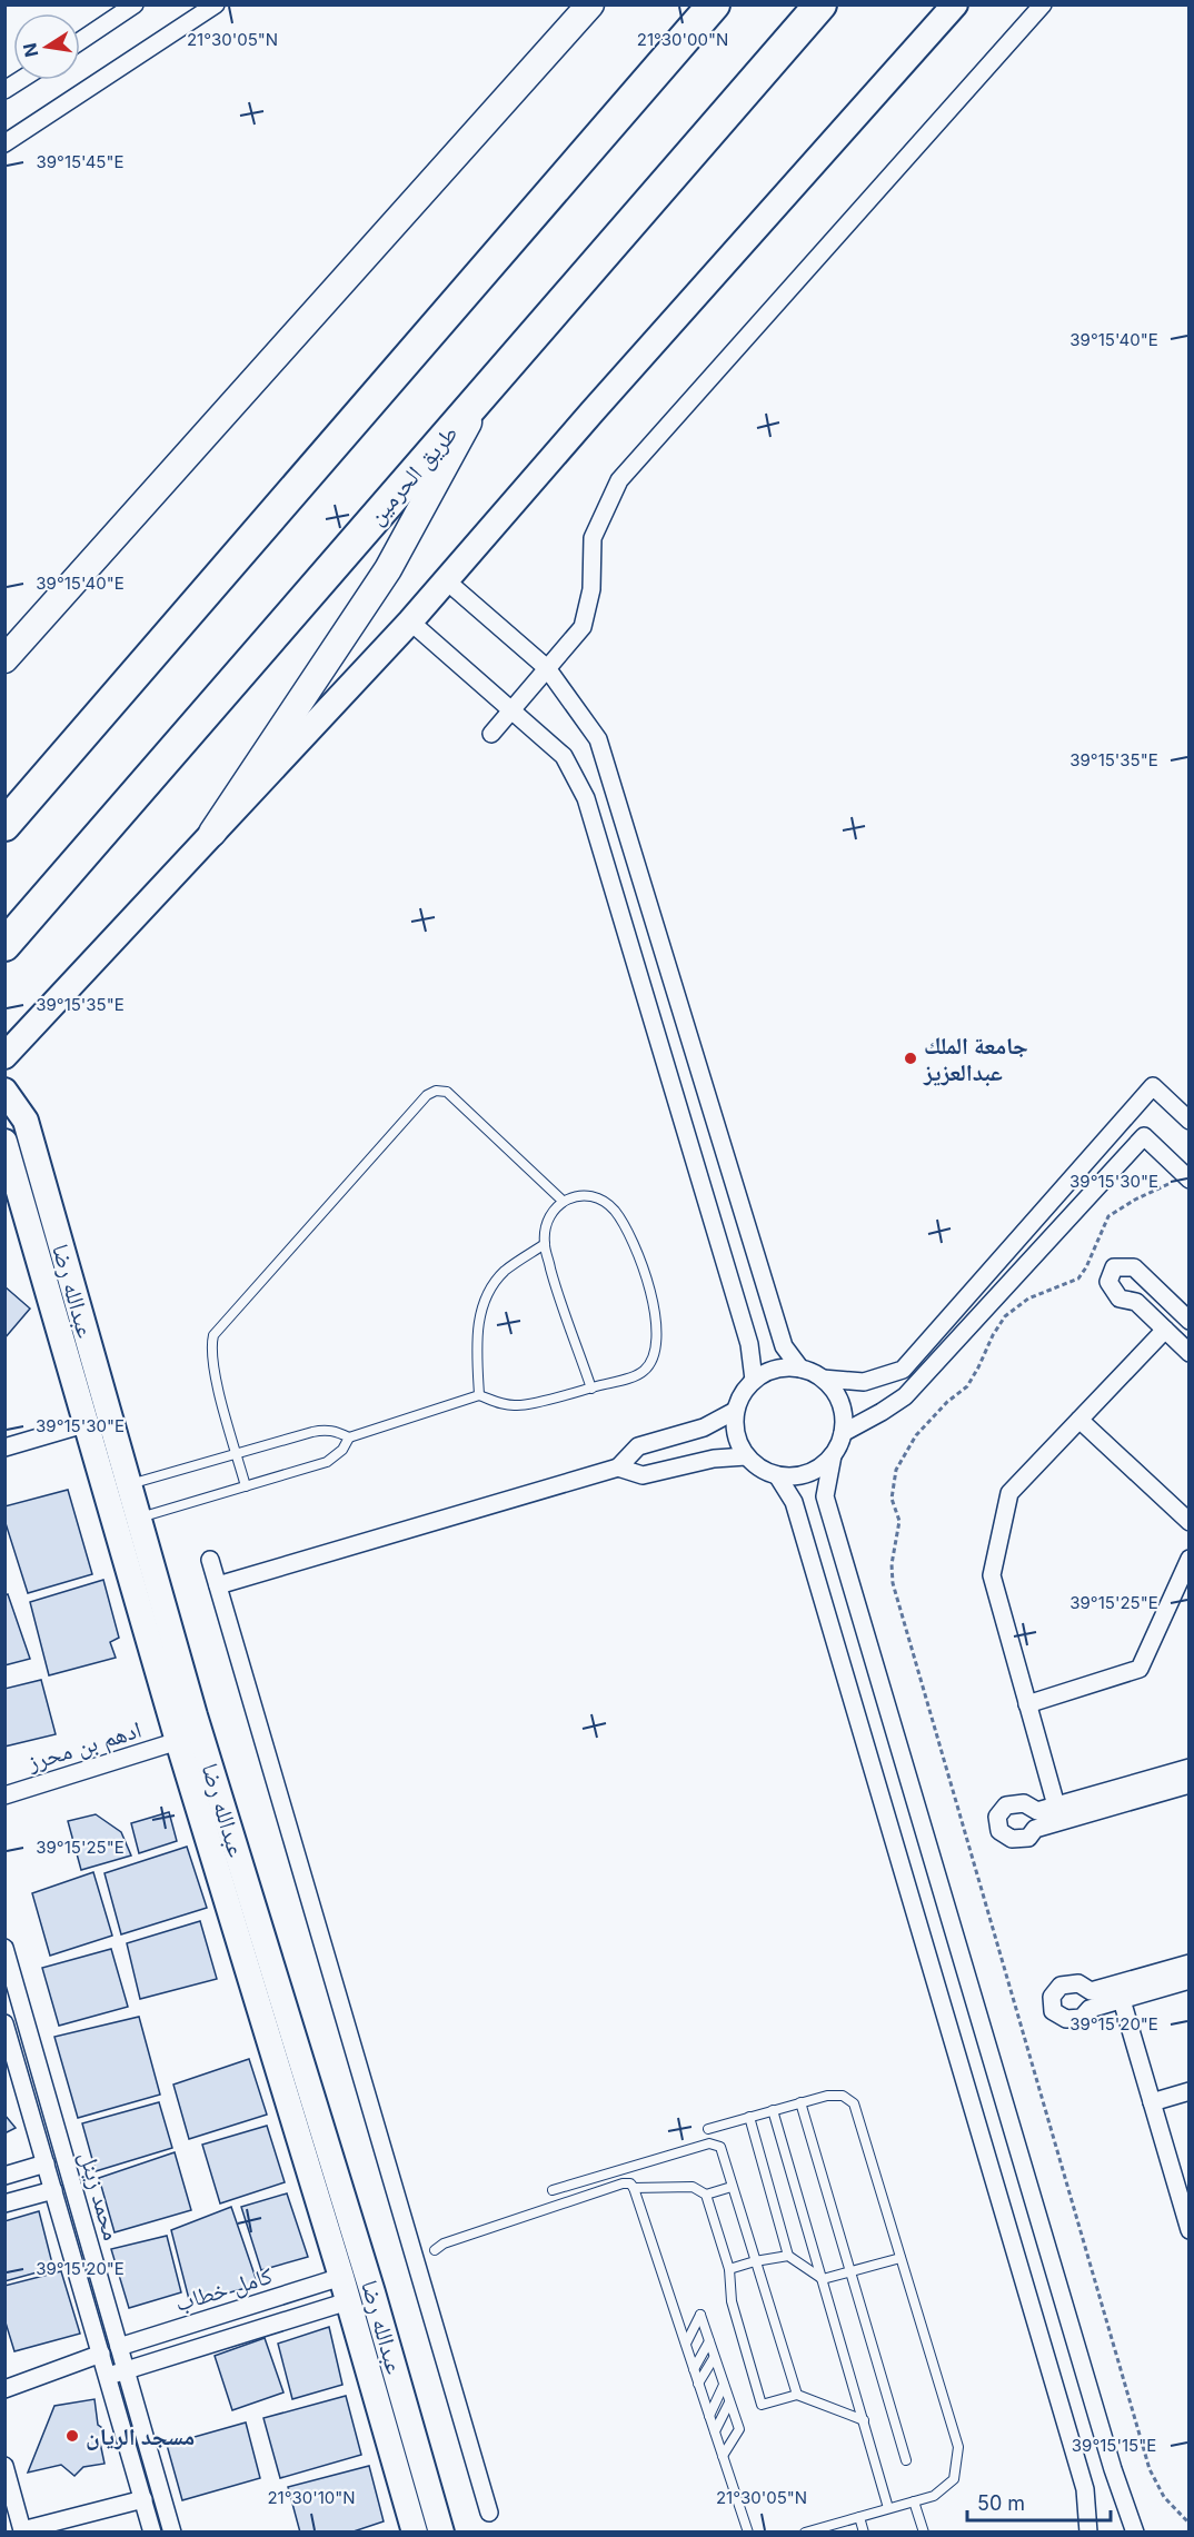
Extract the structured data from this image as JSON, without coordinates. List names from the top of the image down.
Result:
{
  "streets": {
    "highway": ["طريق الحرمين"],
    "street": [
      "عبدالله رضا",
      "ادهم بن محرز",
      "محمد زينل",
      "كامل خطاب"
    ]
  },
  "crossings": [
    ["عبدالله رضا", "ادهم بن محرز"],
    ["عبدالله رضا", "كامل خطاب"],
    ["محمد زينل", "كامل خطاب"]
  ],
  "places": ["جامعة الملك عبدالعزيز", "مسجد الريان"],
  "scale_bar": "50 m",
  "north": "left",
  "coordinates": [
    "21°30'05\"N",
    "21°30'00\"N",
    "39°15'45\"E",
    "39°15'40\"E",
    "39°15'35\"E",
    "39°15'30\"E",
    "39°15'25\"E",
    "39°15'20\"E",
    "39°15'15\"E",
    "21°30'10\"N"
  ]
}
